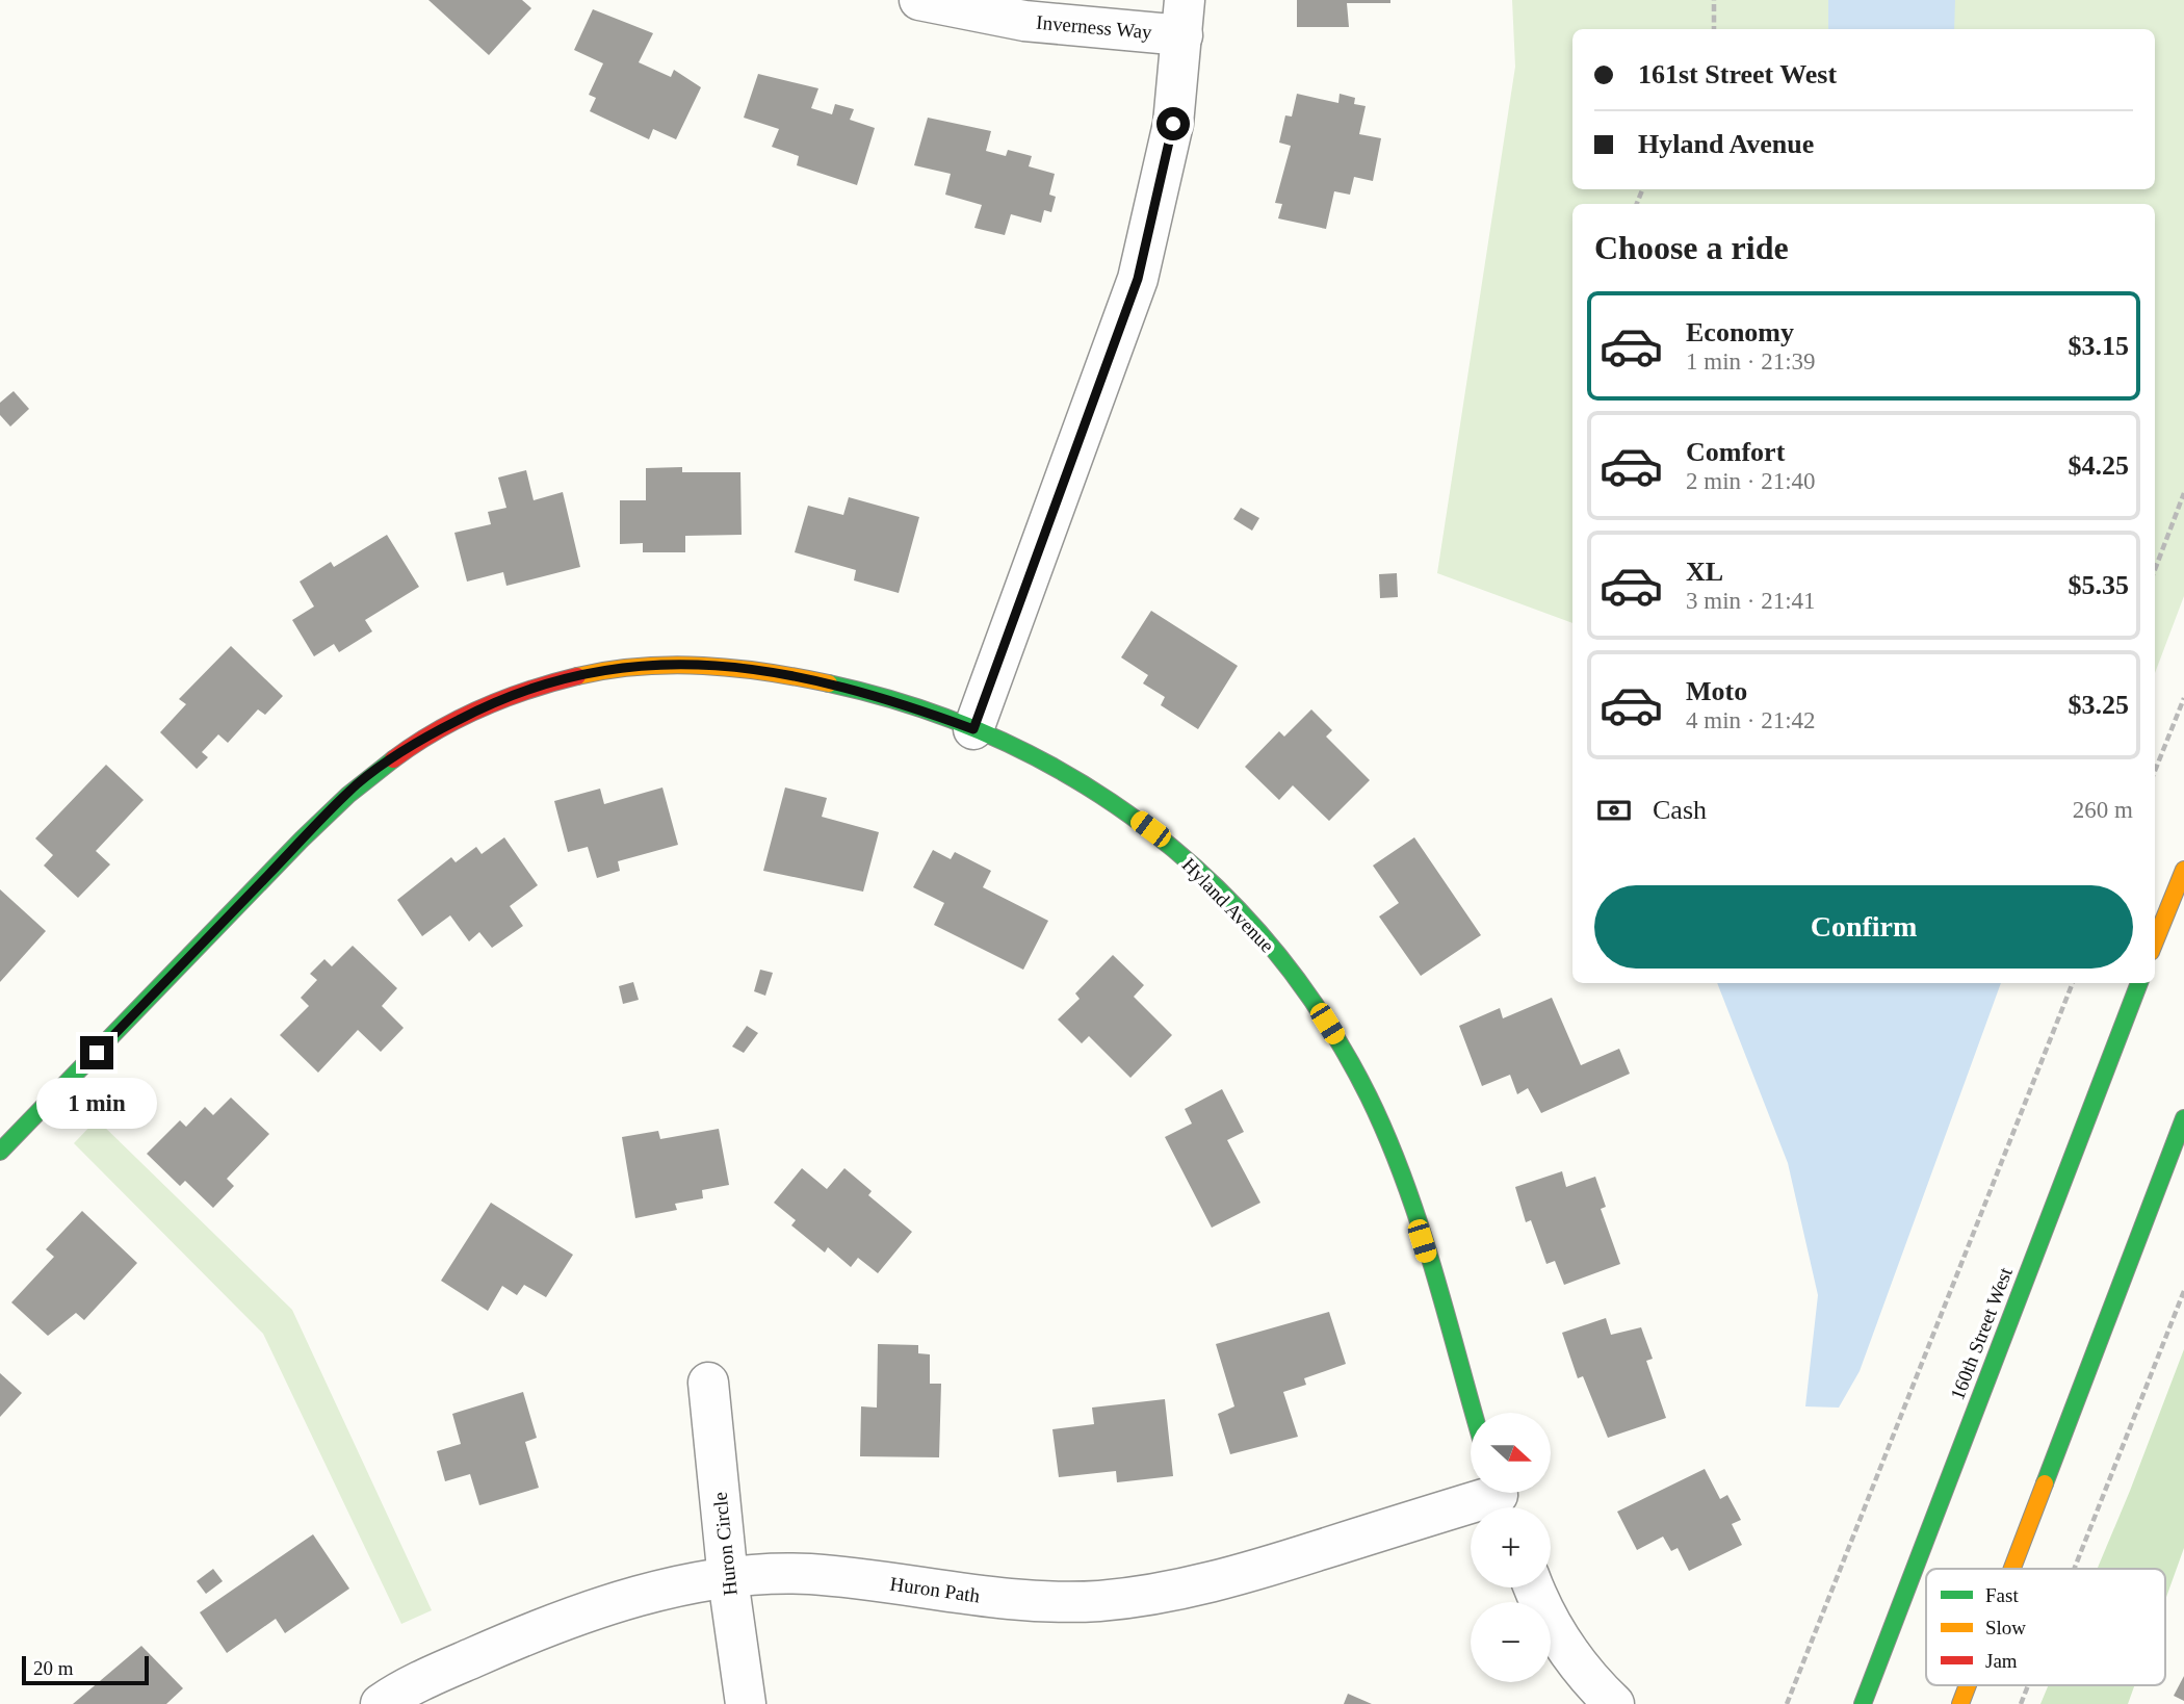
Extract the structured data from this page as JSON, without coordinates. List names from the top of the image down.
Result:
{
  "streets": {
    "street": [
      "Inverness Way",
      "Hyland Avenue",
      "160th Street West",
      "Huron Circle",
      "Huron Path"
    ]
  },
  "crossings": [
    ["Huron Circle", "Huron Path"]
  ],
  "legend": ["Fast", "Slow", "Jam"],
  "scale_bar": "20 m",
  "north": "right",
  "page": {
    "banner": ["161st Street West", "Hyland Avenue"],
    "heading": "Choose a ride",
    "list": [
      {
        "name": "Economy",
        "note": "1 min · 21:39",
        "value": "$3.15"
      },
      {
        "name": "Comfort",
        "note": "2 min · 21:40",
        "value": "$4.25"
      },
      {
        "name": "XL",
        "note": "3 min · 21:41",
        "value": "$5.35"
      },
      {
        "name": "Moto",
        "note": "4 min · 21:42",
        "value": "$3.25"
      }
    ],
    "pay": ["Cash", "260 m"],
    "buttons": "Confirm",
    "bubble": "1 min",
    "map_buttons": ["+", "−"],
    "scale": "20 m"
  }
}
